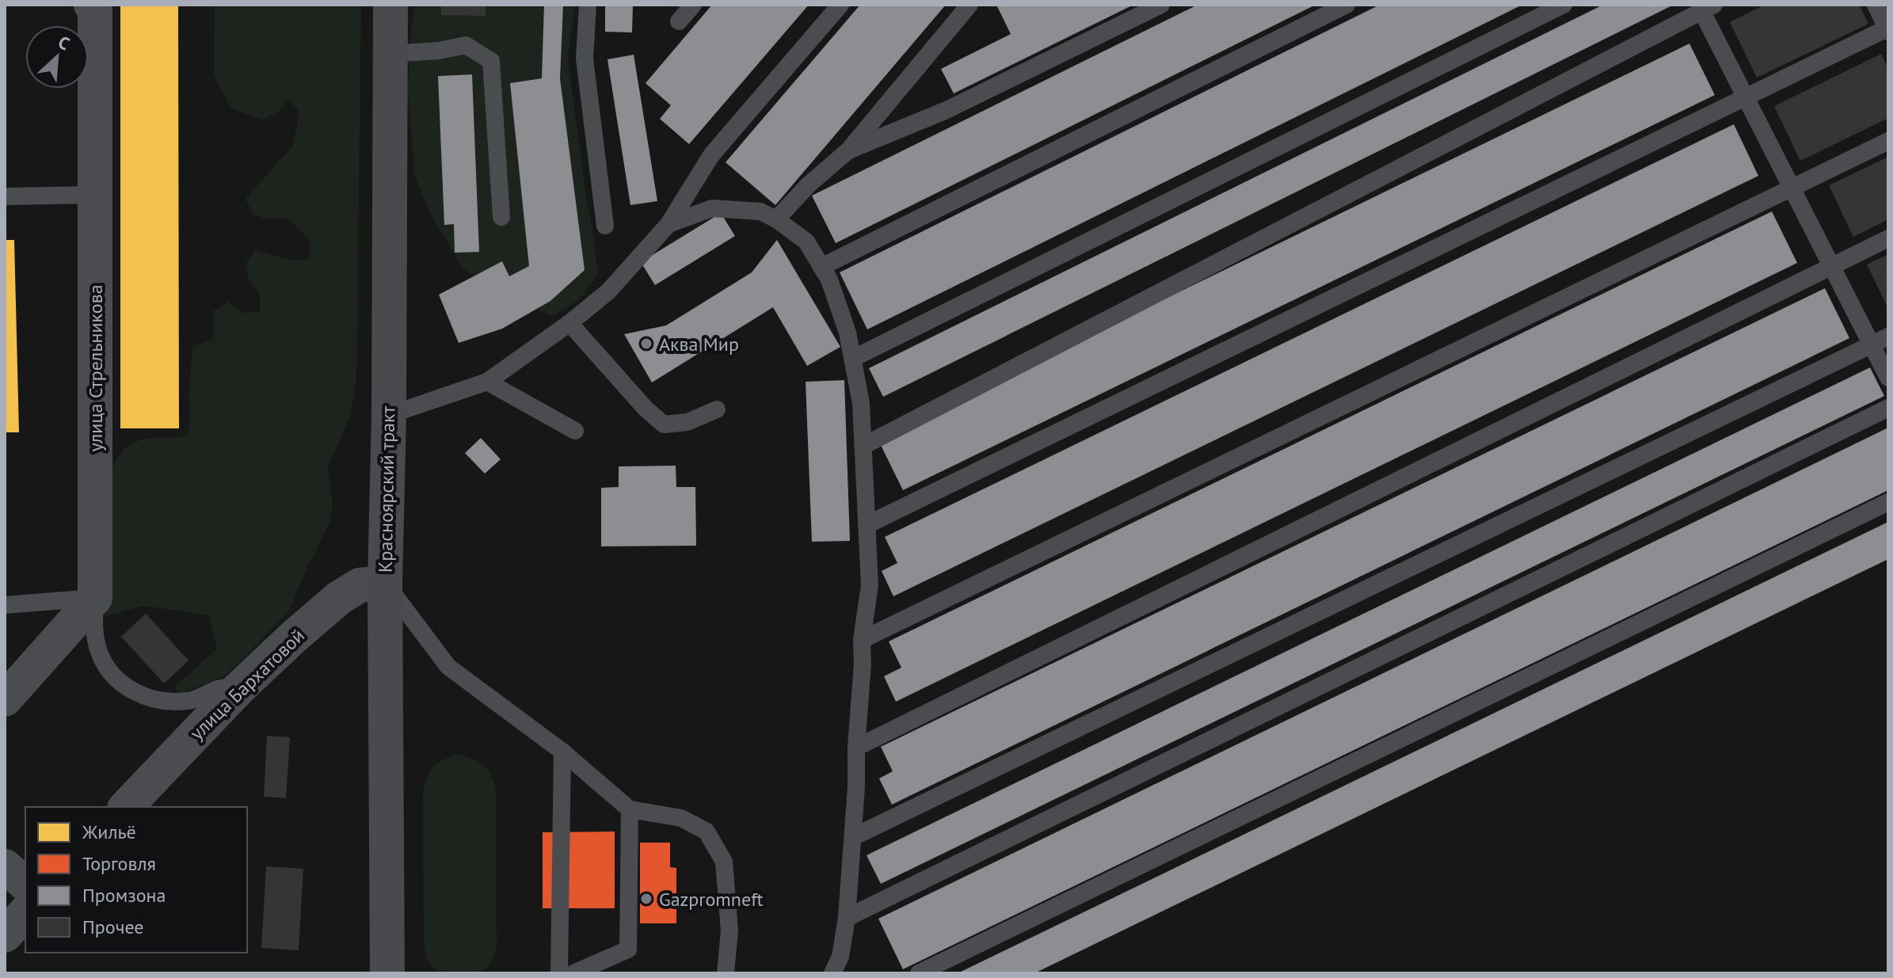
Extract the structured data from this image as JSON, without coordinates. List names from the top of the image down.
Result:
{
  "streets": {
    "main road": ["Красноярский тракт"],
    "street": ["улица Стрельникова", "улица Бархатовой"]
  },
  "crossings": [
    ["Красноярский тракт", "улица Бархатовой"]
  ],
  "places": ["Аква Мир", "Gazpromneft"],
  "legend": [
    "Жильё",
    "Торговля",
    "Промзона",
    "Прочее"
  ],
  "north": "top right"
}
